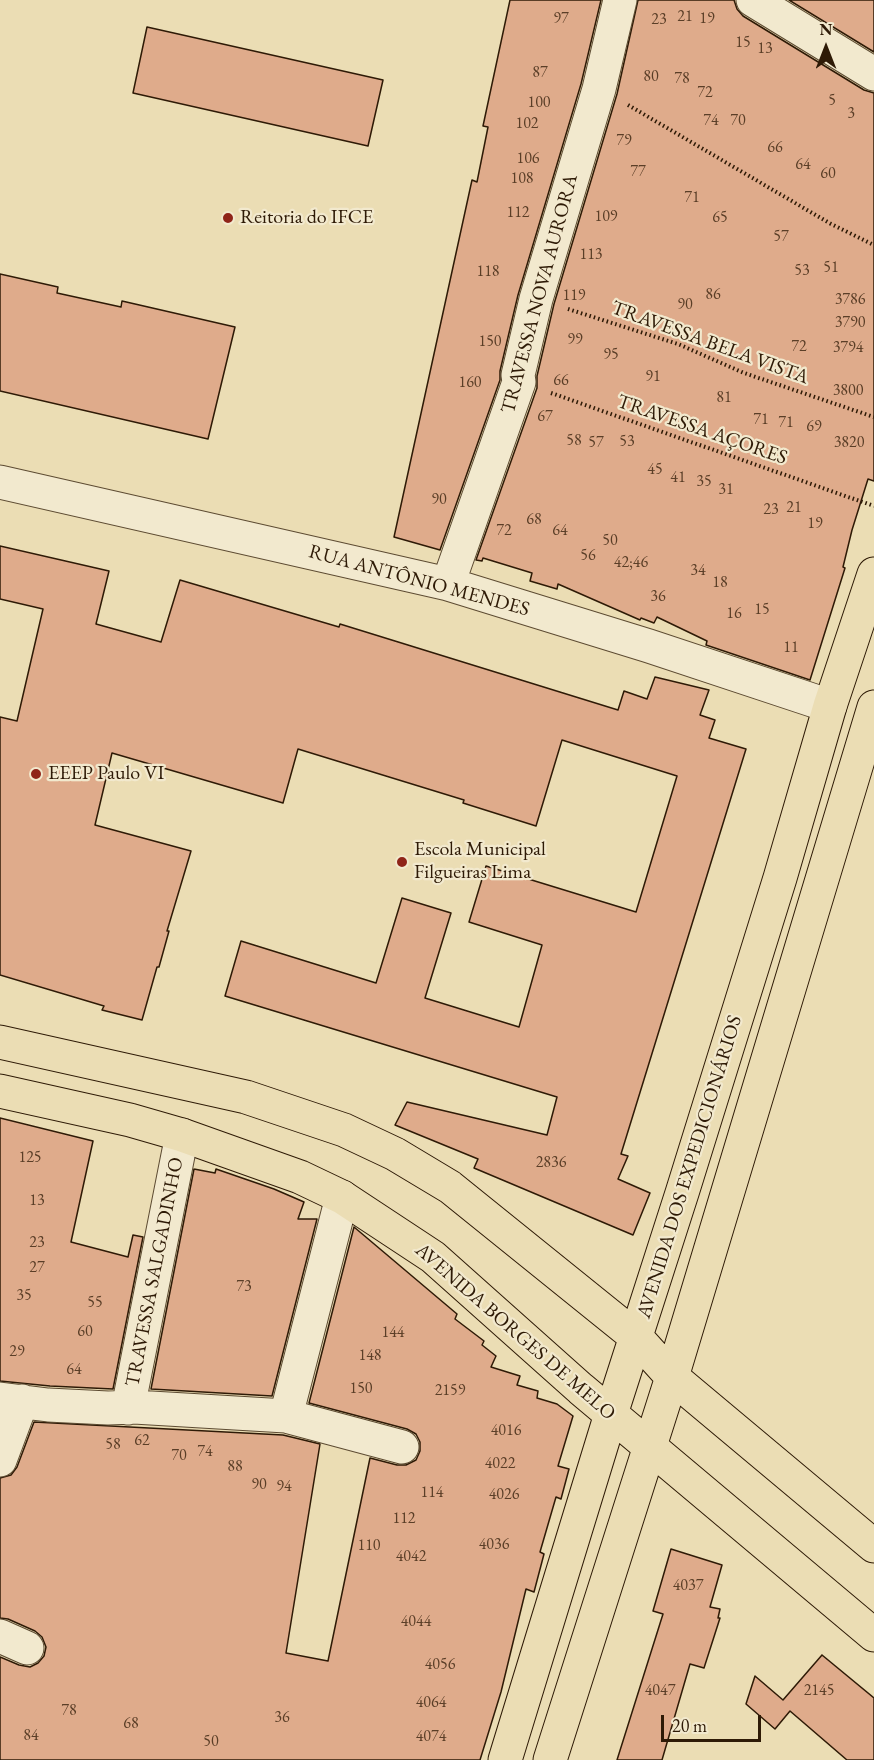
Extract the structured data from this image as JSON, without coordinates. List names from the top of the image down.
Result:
{
  "streets": {
    "main road": ["AVENIDA DOS EXPEDICIONÁRIOS", "AVENIDA BORGES DE MELO"],
    "street": ["TRAVESSA NOVA AURORA", "RUA ANTÔNIO MENDES", "TRAVESSA SALGADINHO"],
    "path": ["TRAVESSA BELA VISTA", "TRAVESSA AÇORES"]
  },
  "crossings": [
    ["TRAVESSA NOVA AURORA", "TRAVESSA BELA VISTA"],
    ["TRAVESSA NOVA AURORA", "TRAVESSA AÇORES"],
    ["TRAVESSA NOVA AURORA", "RUA ANTÔNIO MENDES"],
    ["RUA ANTÔNIO MENDES", "AVENIDA DOS EXPEDICIONÁRIOS"],
    ["AVENIDA DOS EXPEDICIONÁRIOS", "AVENIDA BORGES DE MELO"],
    ["TRAVESSA SALGADINHO", "AVENIDA BORGES DE MELO"]
  ],
  "places": ["Reitoria do IFCE", "EEEP Paulo VI", "Escola Municipal Filgueiras Lima"],
  "house_numbers": [
    "21",
    "97",
    "19",
    "23",
    "15",
    "13",
    "87",
    "80",
    "78",
    "72",
    "5",
    "100",
    "3",
    "74",
    "70",
    "102",
    "79",
    "66",
    "106",
    "64",
    "77",
    "60",
    "108",
    "71",
    "112",
    "109",
    "65",
    "57",
    "113",
    "51",
    "53",
    "118",
    "86",
    "119",
    "3786",
    "90",
    "3790",
    "99",
    "150",
    "72",
    "3794",
    "95",
    "91",
    "66",
    "160",
    "3800",
    "81",
    "67",
    "71",
    "71",
    "69",
    "58",
    "53",
    "57",
    "3820",
    "45",
    "41",
    "35",
    "31",
    "90",
    "21",
    "23",
    "68",
    "19",
    "72",
    "64",
    "50",
    "56",
    "42;46",
    "34",
    "18",
    "36",
    "15",
    "16",
    "11",
    "125",
    "2836",
    "13",
    "23",
    "27",
    "73",
    "35",
    "55",
    "60",
    "144",
    "29",
    "148",
    "64",
    "150",
    "2159",
    "4016",
    "62",
    "58",
    "74",
    "70",
    "4022",
    "88",
    "90",
    "94",
    "114",
    "4026",
    "112",
    "4036",
    "110",
    "4042",
    "4037",
    "4044",
    "4056",
    "4047",
    "2145",
    "4064",
    "78",
    "36",
    "68",
    "84",
    "4074",
    "50"
  ],
  "scale_bar": "20 m",
  "north": "top"
}
